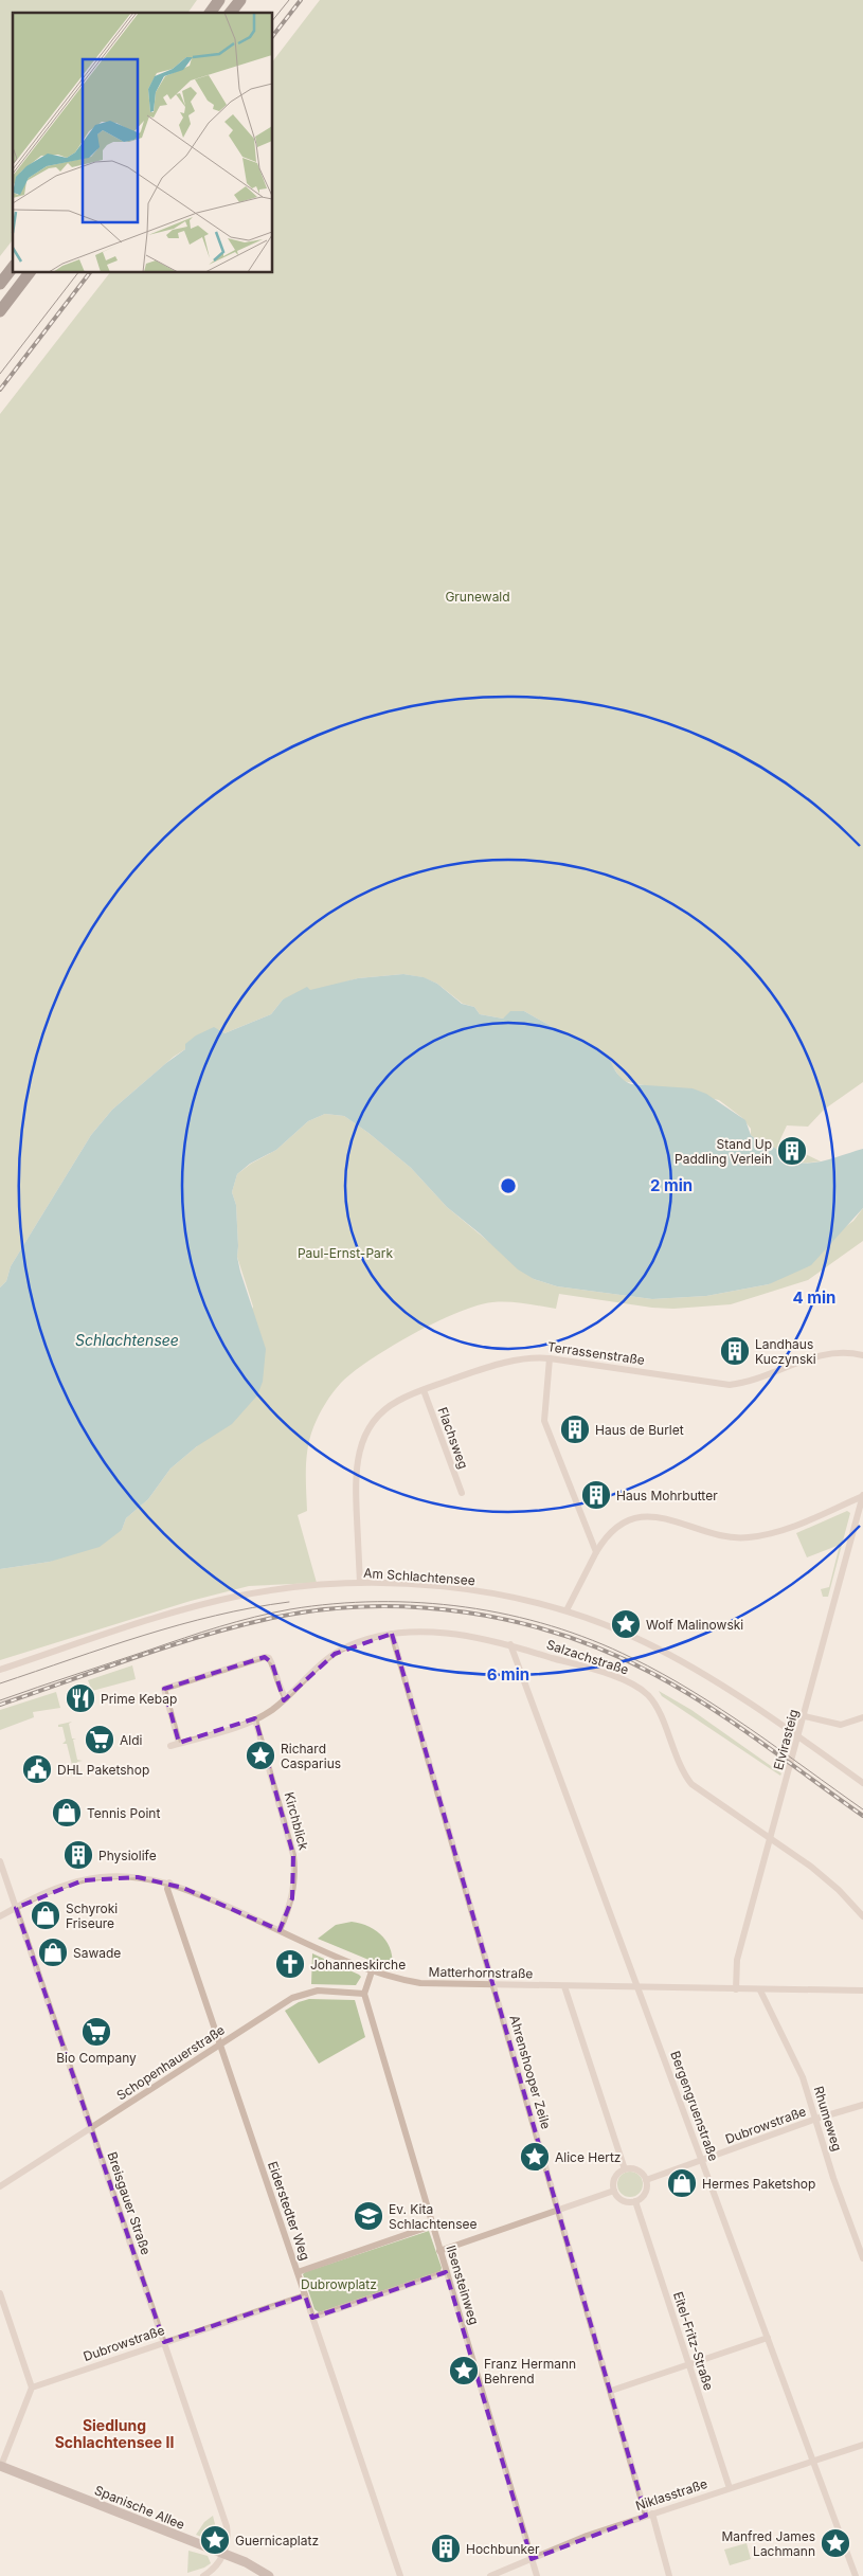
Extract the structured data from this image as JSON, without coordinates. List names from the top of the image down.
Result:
{
  "streets": {
    "main road": ["Spanische Allee"],
    "street": [
      "Terrassenstraße",
      "Flachsweg",
      "Am Schlachtensee",
      "Salzachstraße",
      "Elvirasteig",
      "Kirchblick",
      "Matterhornstraße",
      "Schopenhauerstraße",
      "Ahrenshooper Zeile",
      "Bergengruenstraße",
      "Rhumeweg",
      "Dubrowstraße",
      "Breisgauer Straße",
      "Eiderstedter Weg",
      "Ilsensteinweg",
      "Eitel-Fritz-Straße",
      "Niklasstraße"
    ]
  },
  "crossings": [
    ["Terrassenstraße", "Flachsweg"],
    ["Terrassenstraße", "Am Schlachtensee"],
    ["Am Schlachtensee", "Elvirasteig"],
    ["Salzachstraße", "Elvirasteig"],
    ["Salzachstraße", "Kirchblick"],
    ["Salzachstraße", "Ahrenshooper Zeile"],
    ["Salzachstraße", "Bergengruenstraße"],
    ["Elvirasteig", "Matterhornstraße"],
    ["Kirchblick", "Matterhornstraße"],
    ["Matterhornstraße", "Ahrenshooper Zeile"],
    ["Matterhornstraße", "Bergengruenstraße"],
    ["Matterhornstraße", "Rhumeweg"],
    ["Matterhornstraße", "Breisgauer Straße"],
    ["Matterhornstraße", "Eiderstedter Weg"],
    ["Schopenhauerstraße", "Breisgauer Straße"],
    ["Schopenhauerstraße", "Eiderstedter Weg"],
    ["Schopenhauerstraße", "Ilsensteinweg"],
    ["Ahrenshooper Zeile", "Niklasstraße"],
    ["Bergengruenstraße", "Dubrowstraße"],
    ["Bergengruenstraße", "Niklasstraße"],
    ["Rhumeweg", "Dubrowstraße"],
    ["Dubrowstraße", "Breisgauer Straße"],
    ["Dubrowstraße", "Eiderstedter Weg"],
    ["Dubrowstraße", "Eitel-Fritz-Straße"],
    ["Breisgauer Straße", "Spanische Allee"],
    ["Ilsensteinweg", "Niklasstraße"],
    ["Eitel-Fritz-Straße", "Niklasstraße"]
  ],
  "districts": ["Siedlung Schlachtensee II"],
  "water": ["Schlachtensee"],
  "parks": ["Grunewald", "Paul-Ernst-Park", "Dubrowplatz"],
  "places": {
    "building": [
      "Stand Up Paddling Verleih",
      "Landhaus Kuczynski",
      "Haus de Burlet",
      "Haus Mohrbutter",
      "Physiolife",
      "Hochbunker"
    ],
    "place": [
      "Wolf Malinowski",
      "Richard Casparius",
      "Alice Hertz",
      "Franz Hermann Behrend",
      "Guernicaplatz",
      "Manfred James Lachmann"
    ],
    "restaurant": ["Prime Kebap"],
    "supermarket": ["Aldi", "Bio Company"],
    "public building": ["DHL Paketshop"],
    "shop": [
      "Tennis Point",
      "Schyroki Friseure",
      "Sawade",
      "Hermes Paketshop"
    ],
    "church": ["Johanneskirche"],
    "school or university": ["Ev. Kita Schlachtensee"]
  },
  "rings": ["2 min", "4 min", "6 min"]
}
